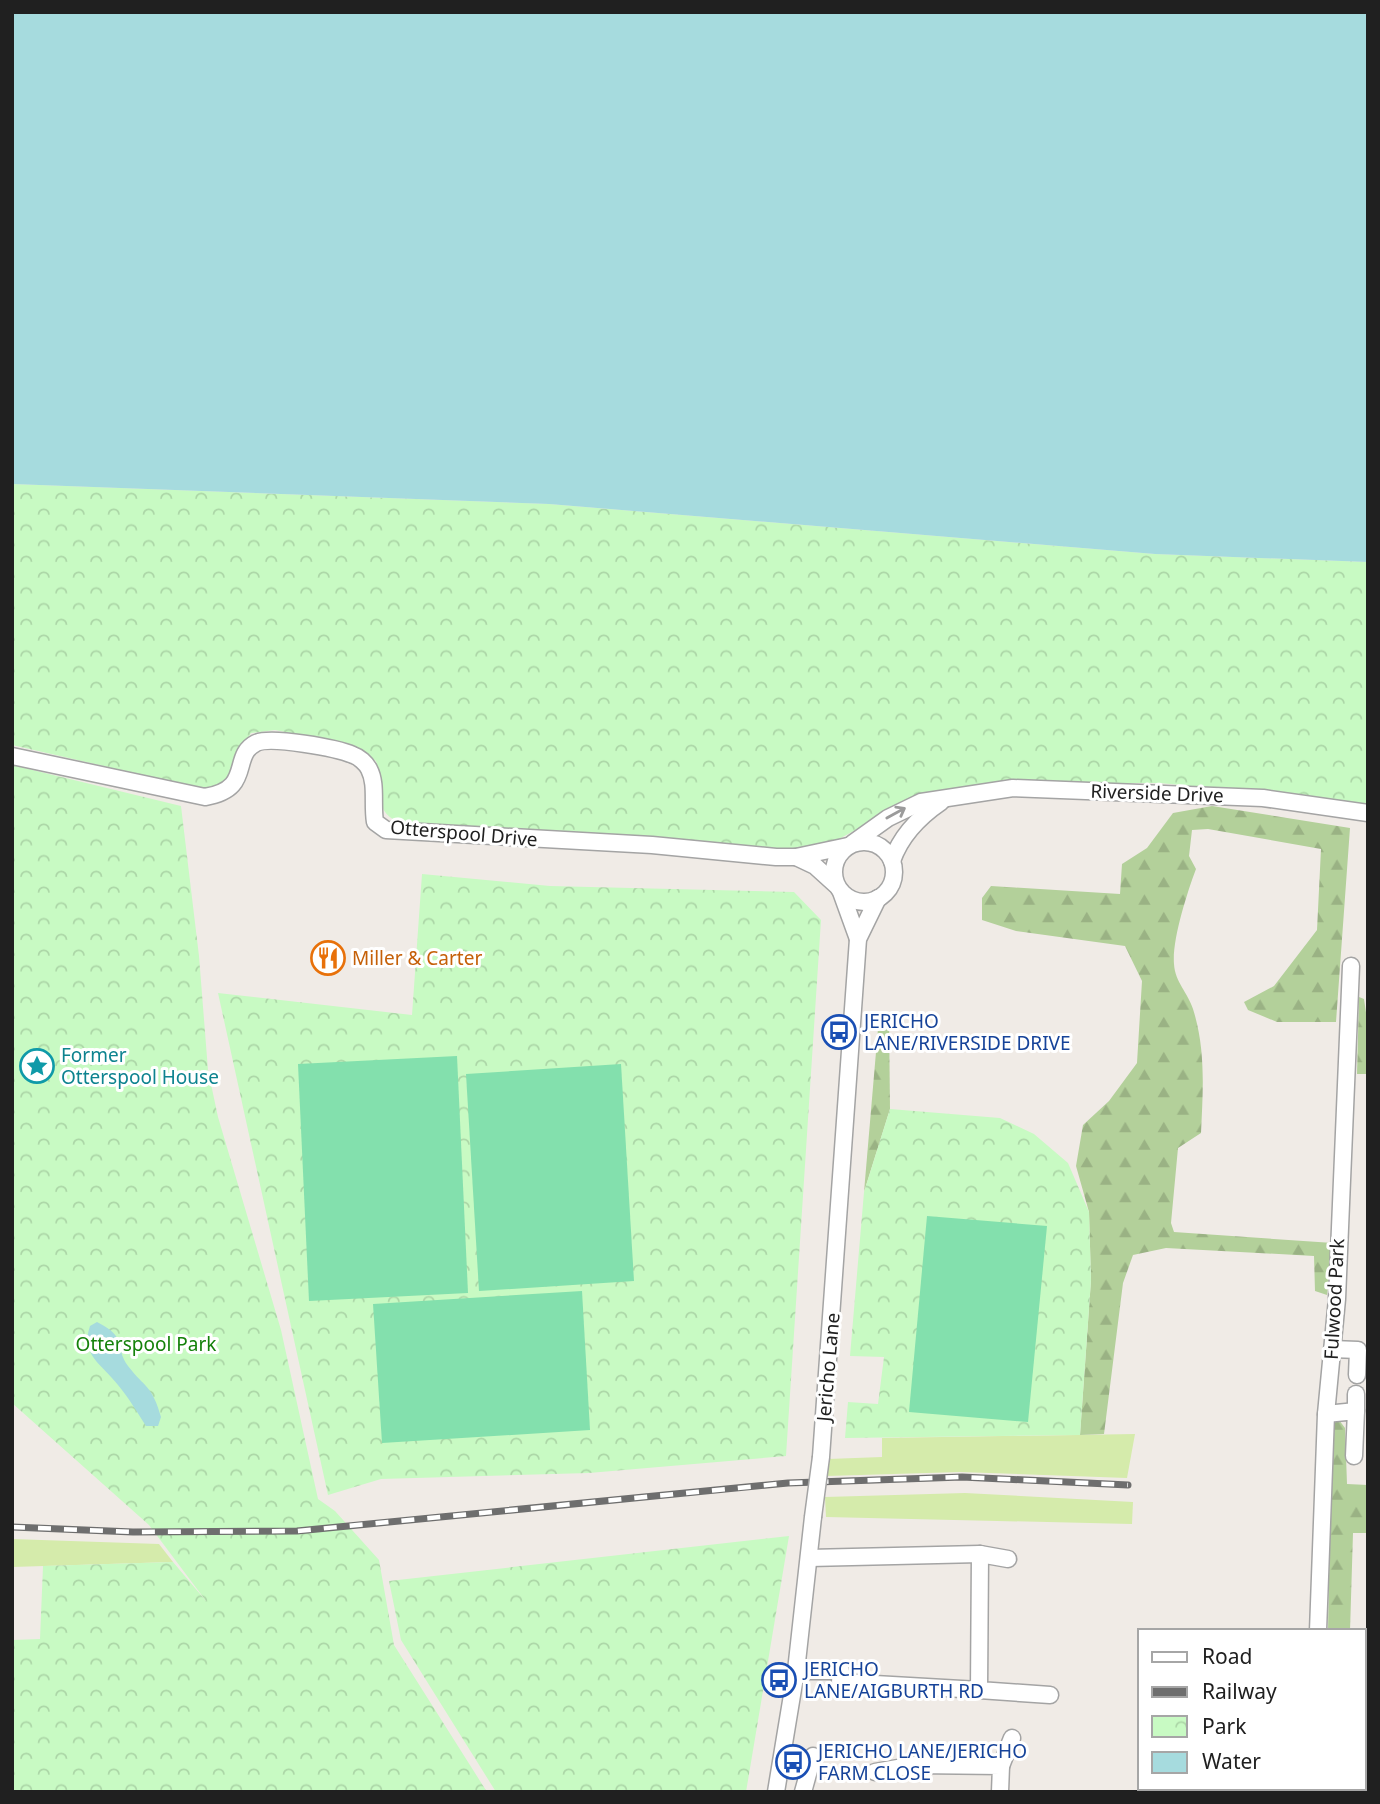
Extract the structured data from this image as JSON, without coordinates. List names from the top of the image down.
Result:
{
  "streets": {
    "street": [
      "Riverside Drive",
      "Otterspool Drive",
      "Fulwood Park",
      "Jericho Lane"
    ]
  },
  "crossings": [
    ["Riverside Drive", "Otterspool Drive"],
    ["Riverside Drive", "Jericho Lane"],
    ["Otterspool Drive", "Jericho Lane"]
  ],
  "parks": ["Otterspool Park"],
  "places": {
    "restaurant": ["Miller & Carter"],
    "bus stop": ["JERICHO LANE/RIVERSIDE DRIVE", "JERICHO LANE/AIGBURTH RD", "JERICHO LANE/JERICHO FARM CLOSE"],
    "place": ["Former Otterspool House"]
  },
  "legend": [
    "Road",
    "Railway",
    "Park",
    "Water"
  ]
}
